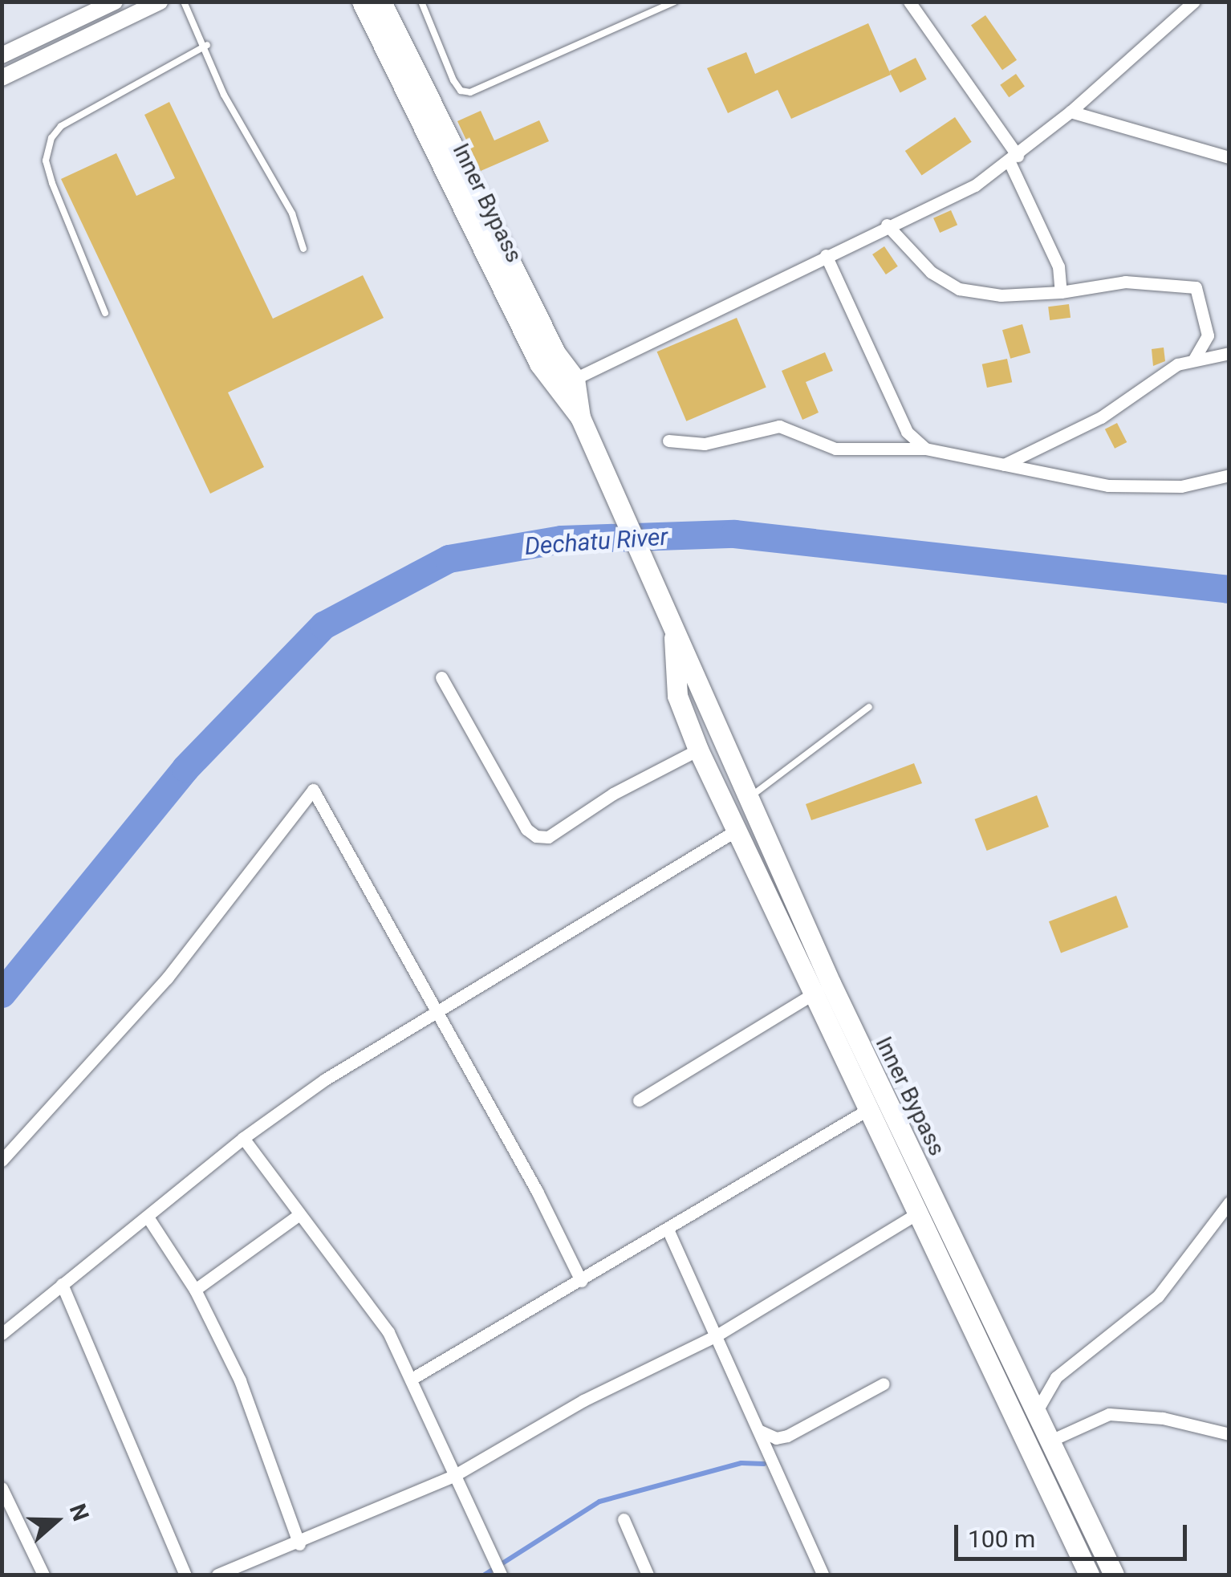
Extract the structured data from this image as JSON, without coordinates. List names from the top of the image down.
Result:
{
  "streets": {
    "main road": ["Inner Bypass"]
  },
  "water": ["Dechatu River"],
  "scale_bar": "100 m",
  "north": "right"
}
